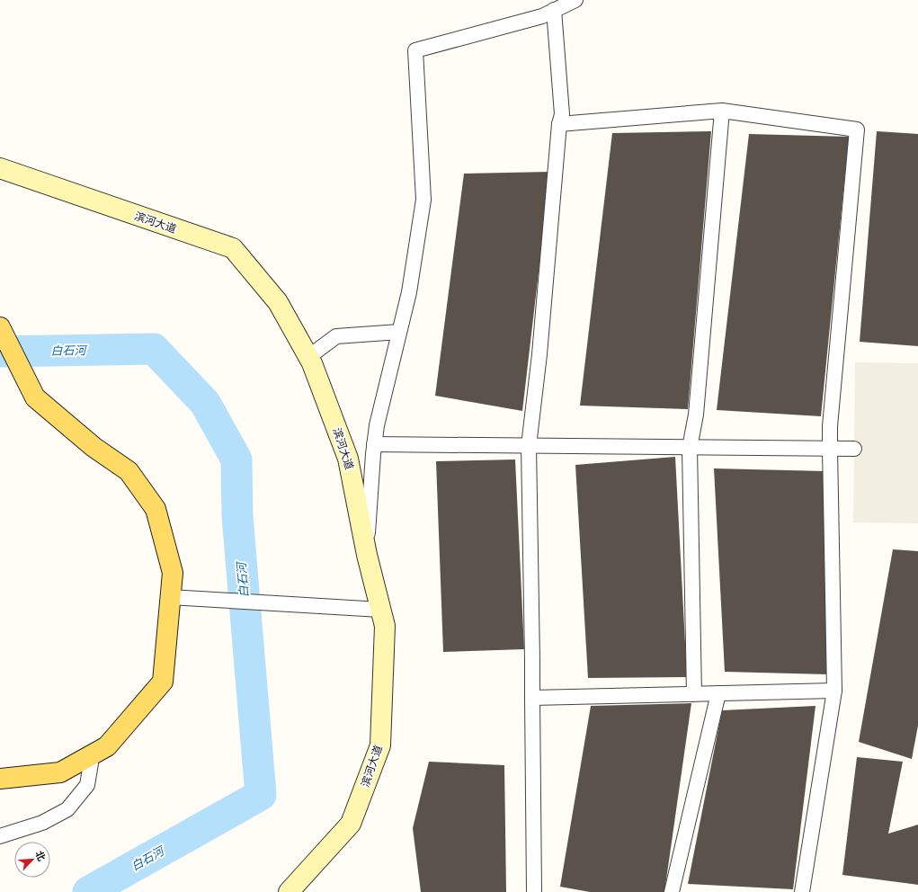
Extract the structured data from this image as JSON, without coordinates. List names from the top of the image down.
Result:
{
  "streets": {
    "main road": ["滨河大道"]
  },
  "water": ["白石河"],
  "north": "top right"
}
